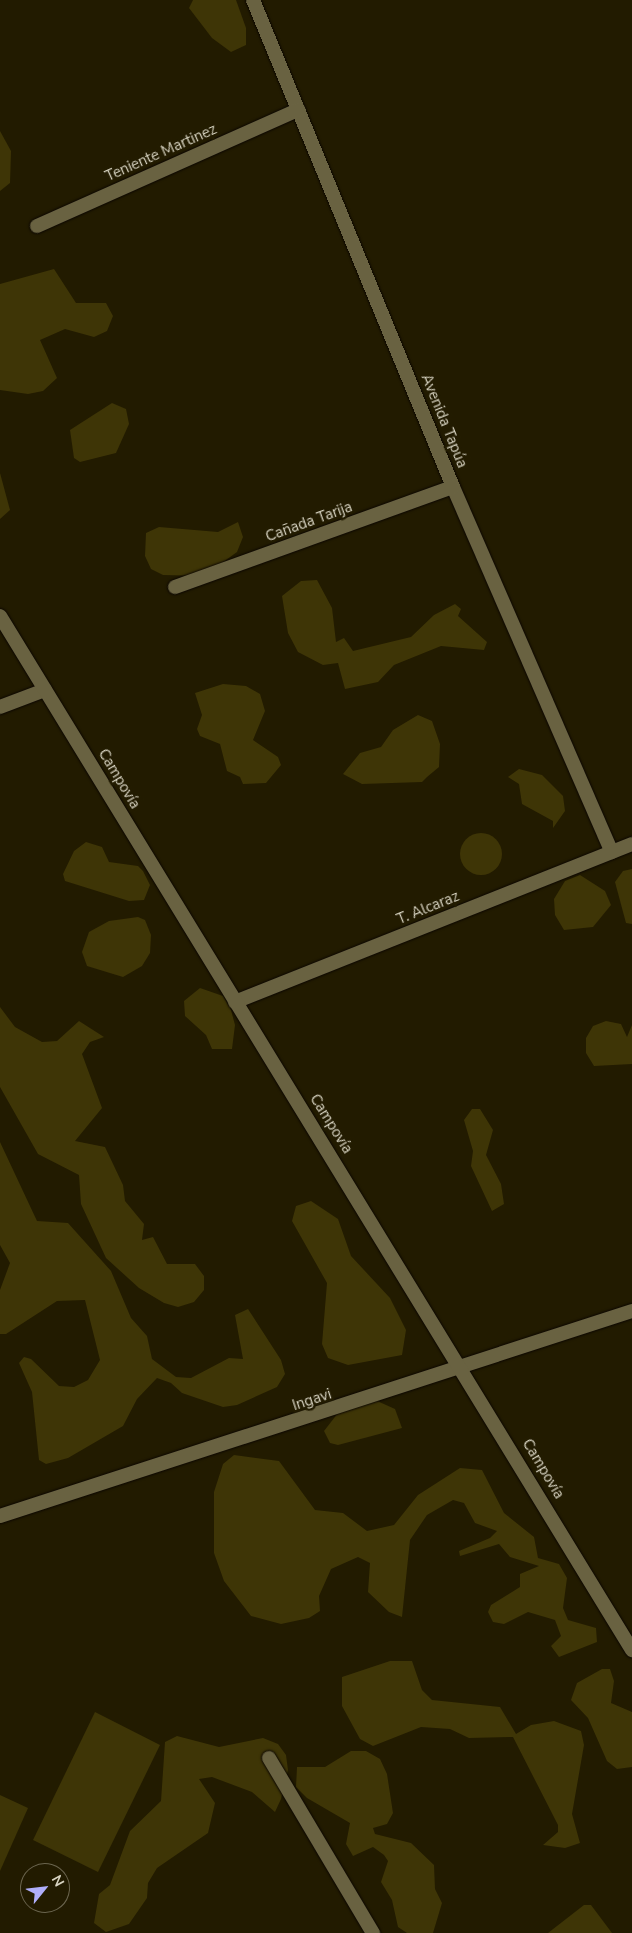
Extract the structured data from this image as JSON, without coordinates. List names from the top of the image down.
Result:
{
  "streets": {
    "street": [
      "Teniente Martinez",
      "Avenida Tapúa",
      "Cañada Tarija",
      "Campovía",
      "T. Alcaraz",
      "Ingavi"
    ]
  },
  "crossings": [
    ["Teniente Martinez", "Avenida Tapúa"],
    ["Avenida Tapúa", "Cañada Tarija"],
    ["Avenida Tapúa", "T. Alcaraz"],
    ["Campovía", "T. Alcaraz"],
    ["Campovía", "Ingavi"]
  ],
  "north": "top right"
}
